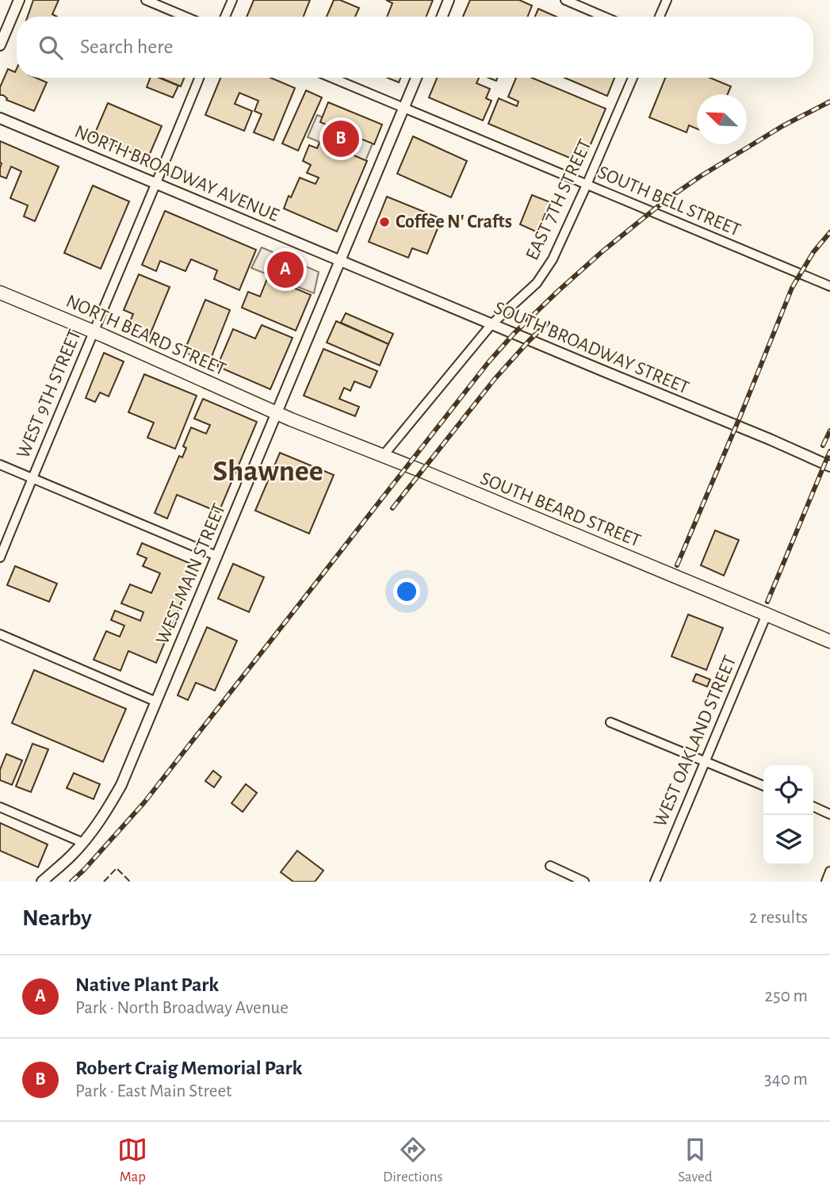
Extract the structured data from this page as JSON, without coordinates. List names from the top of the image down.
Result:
{
  "streets": {
    "main road": ["NORTH BEARD STREET", "SOUTH BEARD STREET"],
    "street": [
      "NORTH BROADWAY AVENUE",
      "EAST 7TH STREET",
      "SOUTH BELL STREET",
      "SOUTH BROADWAY STREET",
      "WEST 9TH STREET",
      "WEST MAIN STREET",
      "WEST OAKLAND STREET"
    ]
  },
  "crossings": [
    ["NORTH BROADWAY AVENUE", "SOUTH BROADWAY STREET"],
    ["NORTH BROADWAY AVENUE", "WEST 9TH STREET"],
    ["NORTH BROADWAY AVENUE", "WEST MAIN STREET"],
    ["EAST 7TH STREET", "SOUTH BELL STREET"],
    ["EAST 7TH STREET", "SOUTH BROADWAY STREET"],
    ["EAST 7TH STREET", "SOUTH BEARD STREET"],
    ["SOUTH BELL STREET", "WEST MAIN STREET"],
    ["NORTH BEARD STREET", "WEST 9TH STREET"],
    ["NORTH BEARD STREET", "SOUTH BEARD STREET"],
    ["NORTH BEARD STREET", "WEST MAIN STREET"],
    ["SOUTH BROADWAY STREET", "WEST MAIN STREET"],
    ["SOUTH BEARD STREET", "WEST MAIN STREET"],
    ["SOUTH BEARD STREET", "WEST OAKLAND STREET"]
  ],
  "districts": ["Shawnee"],
  "places": ["Coffee N' Crafts"],
  "north": "top left",
  "page": {
    "search": "Search here",
    "pins": ["B", "A"],
    "heading": ["Nearby", "2 results"],
    "list": [
      {
        "mark": "A",
        "name": "Native Plant Park",
        "note": "Park · North Broadway Avenue",
        "value": "250 m"
      },
      {
        "mark": "B",
        "name": "Robert Craig Memorial Park",
        "note": "Park · East Main Street",
        "value": "340 m"
      }
    ],
    "nav": ["Map", "Directions", "Saved"]
  }
}
